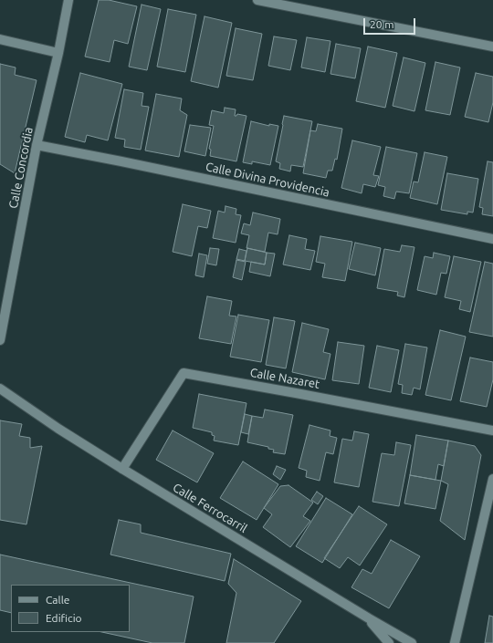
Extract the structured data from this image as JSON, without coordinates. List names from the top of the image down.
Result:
{
  "streets": {
    "street": [
      "Calle Concordia",
      "Calle Divina Providencia",
      "Calle Nazaret",
      "Calle Ferrocarril"
    ]
  },
  "crossings": [
    ["Calle Concordia", "Calle Divina Providencia"],
    ["Calle Nazaret", "Calle Ferrocarril"]
  ],
  "legend": ["Calle", "Edificio"],
  "scale_bar": "20 m"
}
